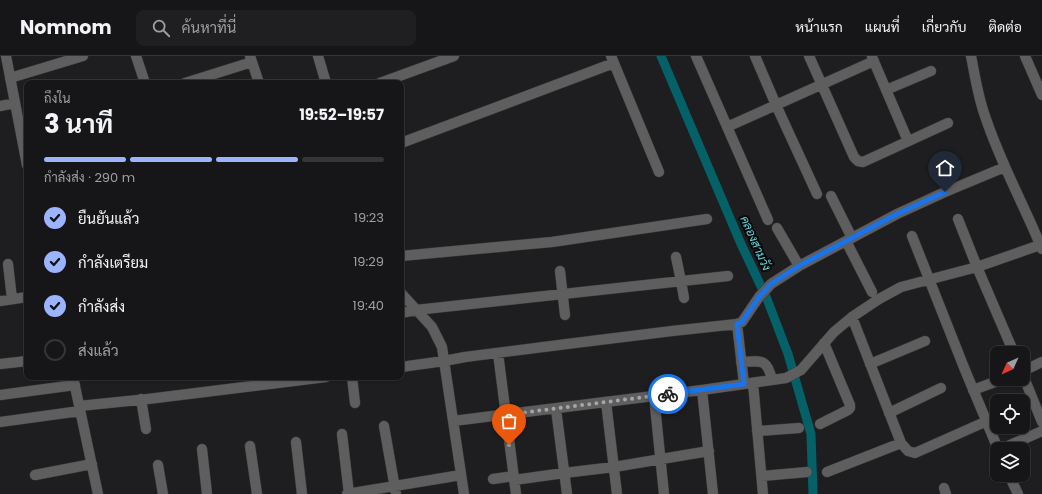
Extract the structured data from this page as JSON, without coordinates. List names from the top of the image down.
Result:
{
  "water": ["คลองสามวัง"],
  "north": "bottom left",
  "page": {
    "header": "Nomnom",
    "search": "ค้นหาที่นี่",
    "nav": [
      "หน้าแรก",
      "แผนที่",
      "เกี่ยวกับ",
      "ติดต่อ"
    ],
    "heading": ["3 นาที", "ถึงใน", "19:52–19:57"],
    "bar": "กำลังส่ง · 290 m",
    "list": [
      ["ยืนยันแล้ว", "19:23"],
      ["กำลังเตรียม", "19:29"],
      ["กำลังส่ง", "19:40"],
      "ส่งแล้ว"
    ]
  }
}
